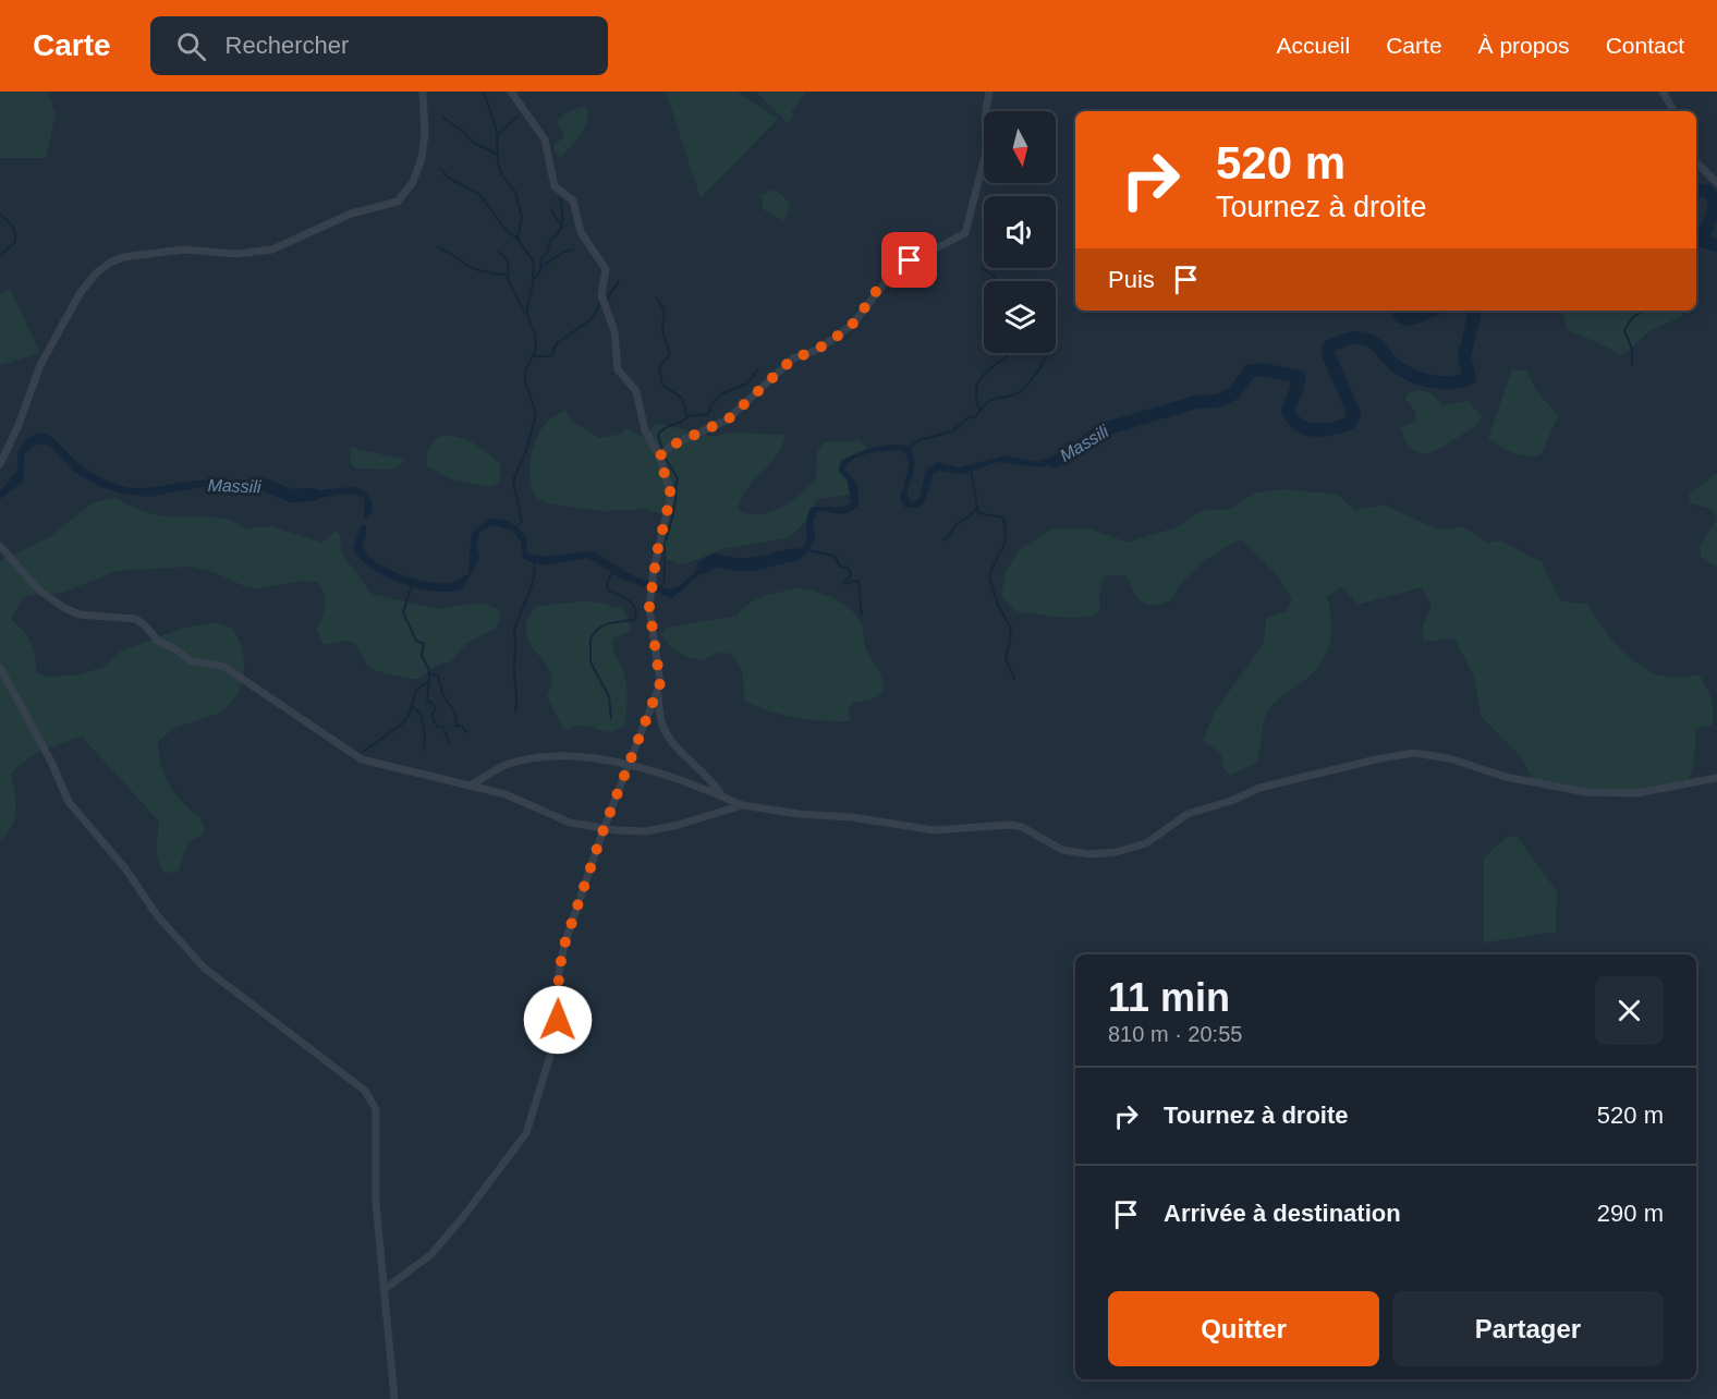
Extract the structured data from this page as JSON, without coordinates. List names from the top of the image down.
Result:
{
  "water": ["Massili"],
  "north": "bottom",
  "page": {
    "header": "Carte",
    "search": "Rechercher",
    "nav": [
      "Accueil",
      "Carte",
      "À propos",
      "Contact"
    ],
    "turn": ["520 m", "Tournez à droite"],
    "then": "Puis",
    "heading": ["11 min", "810 m · 20:55"],
    "list": [
      {
        "name": "Tournez à droite",
        "value": "520 m"
      },
      {
        "name": "Arrivée à destination",
        "value": "290 m"
      }
    ],
    "buttons": ["Quitter", "Partager"]
  }
}
